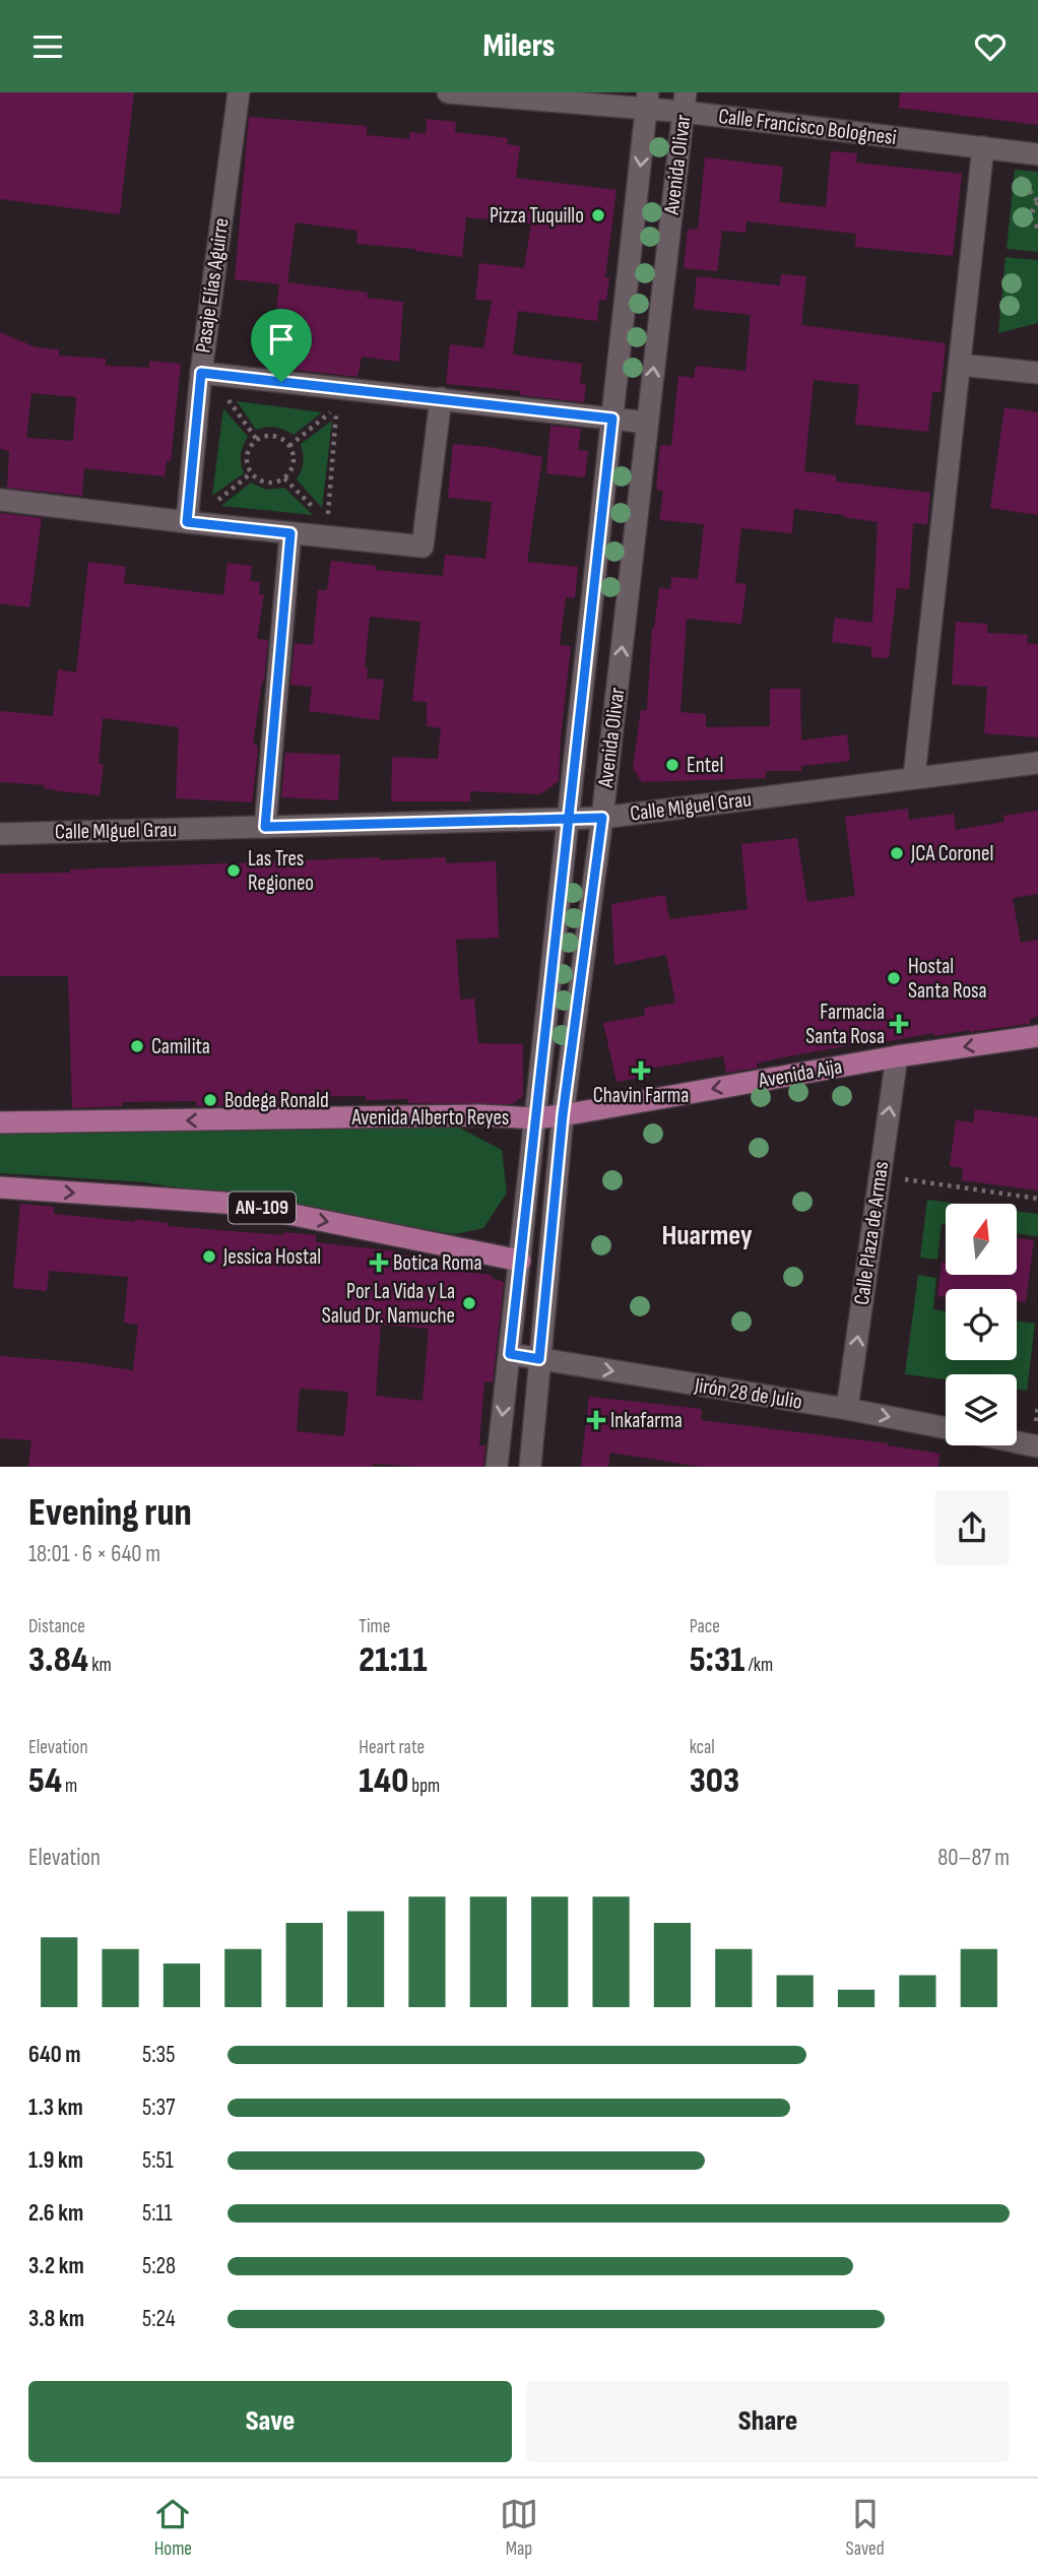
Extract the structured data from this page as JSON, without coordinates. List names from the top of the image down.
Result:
{
  "streets": {
    "main road": ["Avenida Aija", "Avenida Alberto Reyes", "AN-109"],
    "street": [
      "Calle Francisco Bolognesi",
      "Avenida Olivar",
      "Pasaje Elías Aguirre",
      "Calle MIguel Grau",
      "Calle Plaza de Armas",
      "Jirón 28 de Julio"
    ]
  },
  "crossings": [
    ["Calle Francisco Bolognesi", "Avenida Olivar"],
    ["Avenida Olivar", "Calle MIguel Grau"],
    ["Avenida Olivar", "Avenida Aija"],
    ["Avenida Olivar", "Avenida Alberto Reyes"],
    ["Avenida Olivar", "AN-109"],
    ["Avenida Olivar", "Jirón 28 de Julio"],
    ["Avenida Aija", "Avenida Alberto Reyes"],
    ["Avenida Aija", "Calle Plaza de Armas"],
    ["Calle Plaza de Armas", "Jirón 28 de Julio"]
  ],
  "one_way": ["Avenida Aija", "Calle Plaza de Armas", "Jirón 28 de Julio"],
  "districts": ["Huarmey"],
  "places": {
    "other": [
      "Pizza Tuquillo",
      "Entel",
      "JCA Coronel",
      "Las Tres Regioneo",
      "Hostal Santa Rosa",
      "Camilita",
      "Bodega Ronald",
      "Jessica Hostal",
      "Por La Vida y La Salud Dr. Namuche"
    ],
    "health": [
      "Farmacia Santa Rosa",
      "Chavin Farma",
      "Botica Roma",
      "Inkafarma"
    ]
  },
  "north": "top",
  "page": {
    "header": "Milers",
    "heading": ["Evening run", "18:01 · 6 × 640 m"],
    "stats": [
      ["Distance", "3.84 km"],
      ["Time", "21:11"],
      ["Pace", "5:31 /km"],
      ["Elevation", "54 m"],
      ["Heart rate", "140 bpm"],
      ["kcal", "303"]
    ],
    "chart": ["Elevation", "80–87 m"],
    "list": [
      {
        "name": "640 m",
        "note": "5:35"
      },
      {
        "name": "1.3 km",
        "note": "5:37"
      },
      {
        "name": "1.9 km",
        "note": "5:51"
      },
      {
        "name": "2.6 km",
        "note": "5:11"
      },
      {
        "name": "3.2 km",
        "note": "5:28"
      },
      {
        "name": "3.8 km",
        "note": "5:24"
      }
    ],
    "buttons": ["Save", "Share"],
    "tabs": ["Home", "Map", "Saved"]
  }
}
